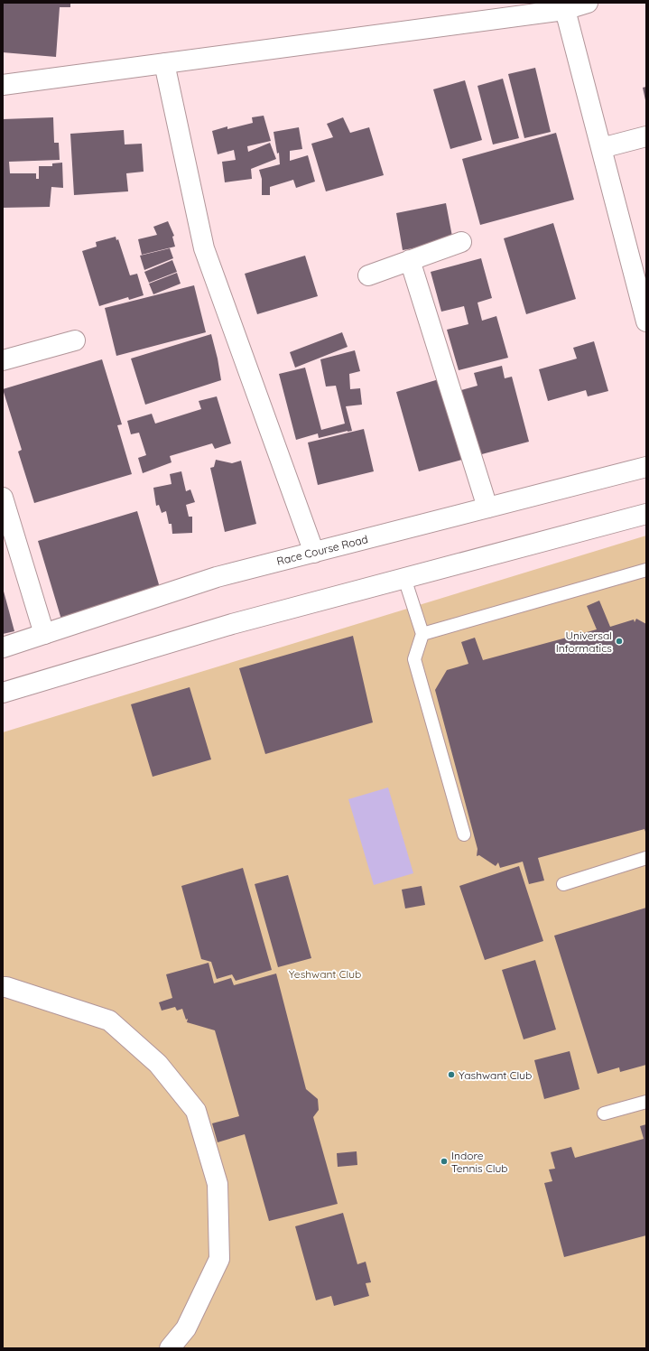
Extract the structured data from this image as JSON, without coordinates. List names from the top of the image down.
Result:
{
  "streets": {
    "street": ["Race Course Road"]
  },
  "parks": ["Yeshwant Club"],
  "places": ["Universal Informatics", "Yashwant Club", "Indore Tennis Club"]
}
